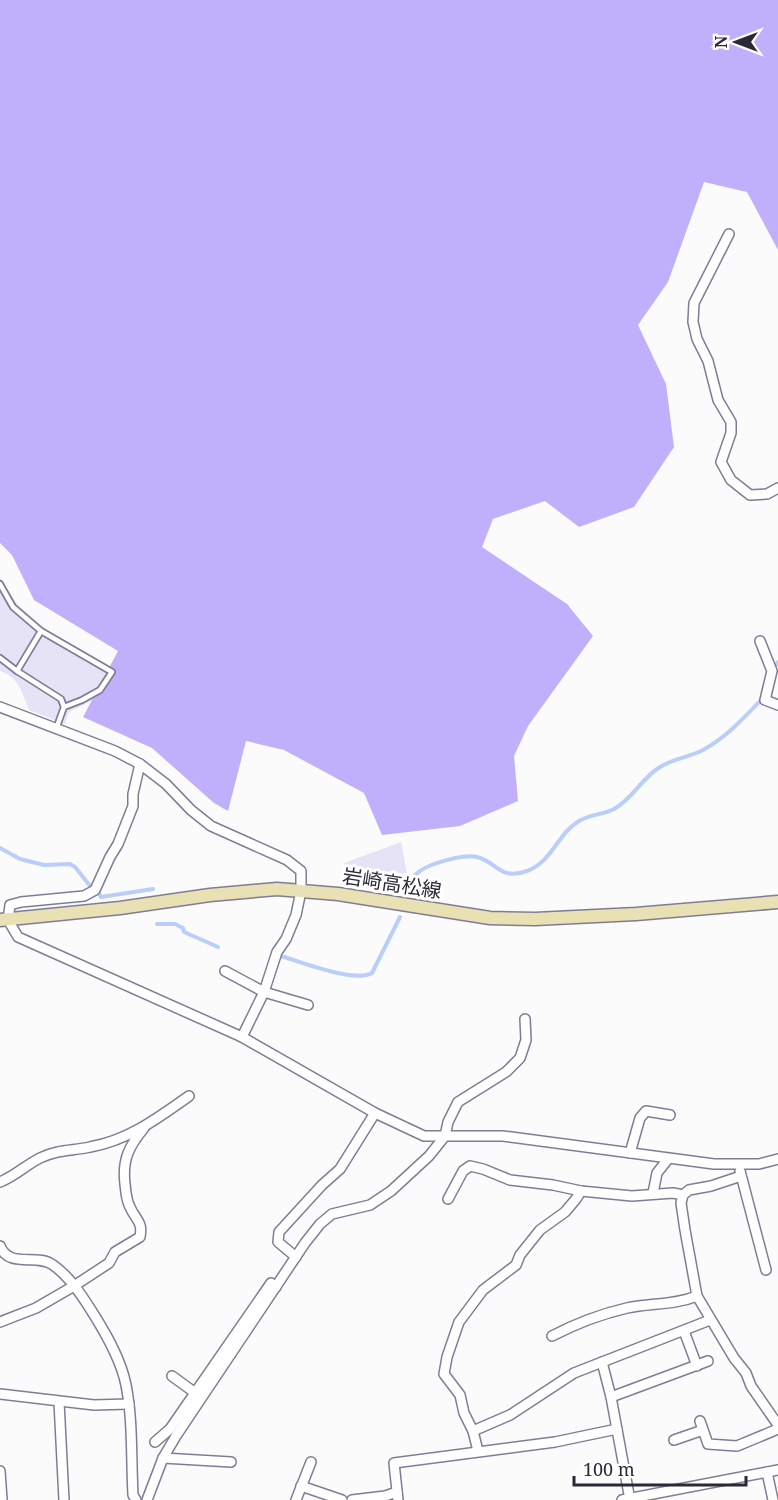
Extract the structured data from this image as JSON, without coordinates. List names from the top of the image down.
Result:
{
  "streets": {
    "main road": ["岩崎高松線"]
  },
  "scale_bar": "100 m",
  "north": "left"
}
